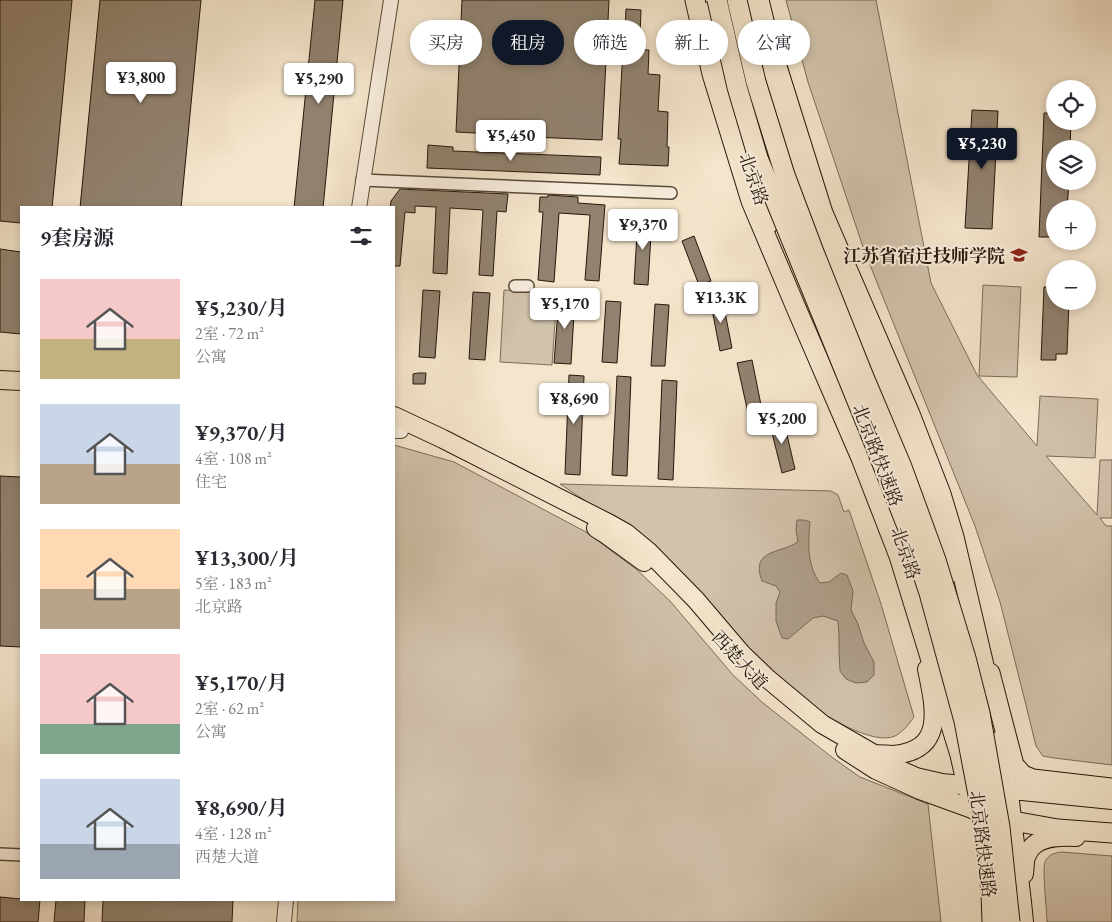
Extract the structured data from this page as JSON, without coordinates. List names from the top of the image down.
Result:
{
  "streets": {
    "highway": ["北京路快速路", "西楚大道"],
    "main road": ["北京路"]
  },
  "crossings": [
    ["北京路", "西楚大道"]
  ],
  "places": {
    "school or university": ["江苏省宿迁技师学院"]
  },
  "page": {
    "chip": [
      "买房",
      "租房",
      "筛选",
      "新上",
      "公寓"
    ],
    "price": [
      "¥3,800",
      "¥5,290",
      "¥5,450",
      "¥5,230",
      "¥9,370",
      "¥13.3K",
      "¥5,170",
      "¥8,690",
      "¥5,200"
    ],
    "map_buttons": ["+", "−"],
    "heading": "9套房源",
    "list": [
      {
        "name": "¥5,230/月",
        "note": "2室 · 72 m² · 公寓"
      },
      {
        "name": "¥9,370/月",
        "note": "4室 · 108 m² · 住宅"
      },
      {
        "name": "¥13,300/月",
        "note": "5室 · 183 m² · 北京路"
      },
      {
        "name": "¥5,170/月",
        "note": "2室 · 62 m² · 公寓"
      },
      {
        "name": "¥8,690/月",
        "note": "4室 · 128 m² · 西楚大道"
      }
    ]
  }
}
